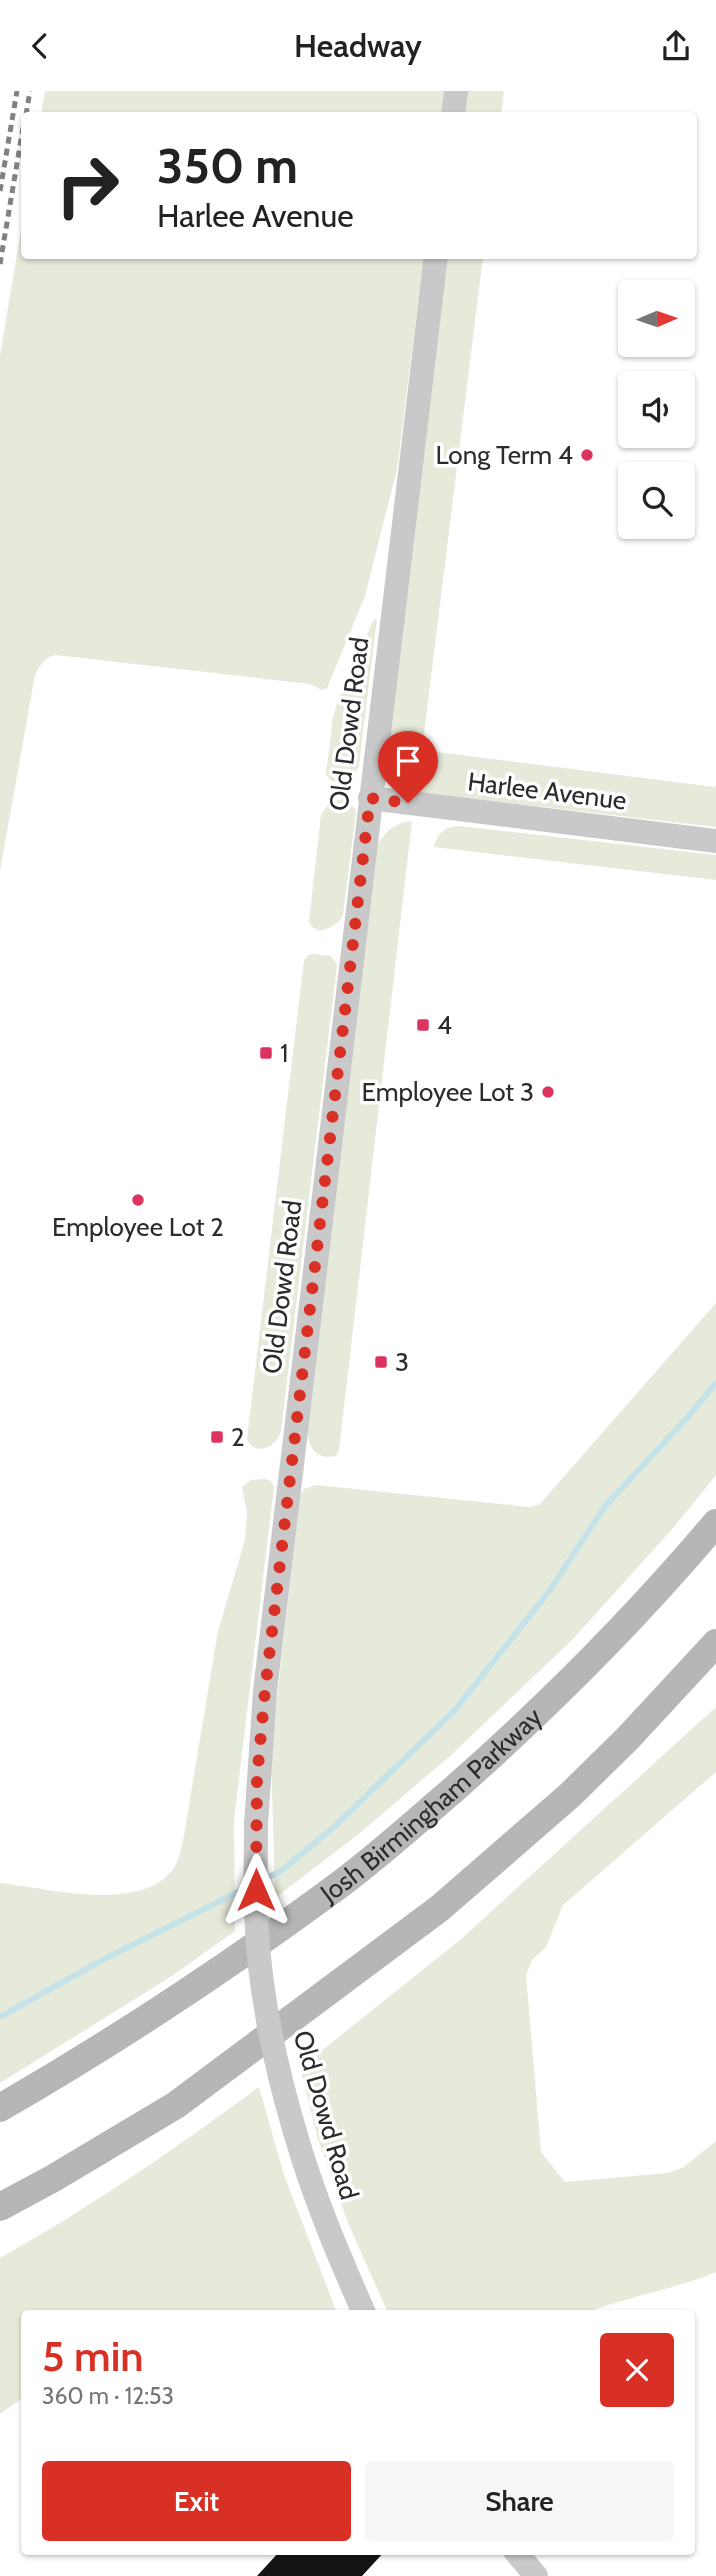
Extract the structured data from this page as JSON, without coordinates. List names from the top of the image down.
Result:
{
  "streets": {
    "main road": ["Josh Birmingham Parkway"],
    "street": ["Old Dowd Road", "Harlee Avenue"]
  },
  "crossings": [
    ["Old Dowd Road", "Harlee Avenue"]
  ],
  "places": {
    "other": ["Long Term 4", "Employee Lot 3", "Employee Lot 2"],
    "transit": [
      "4",
      "1",
      "3",
      "2"
    ]
  },
  "north": "right",
  "page": {
    "header": "Headway",
    "turn": ["350 m", "Harlee Avenue"],
    "heading": ["5 min", "360 m · 12:53"],
    "buttons": ["Exit", "Share"]
  }
}
